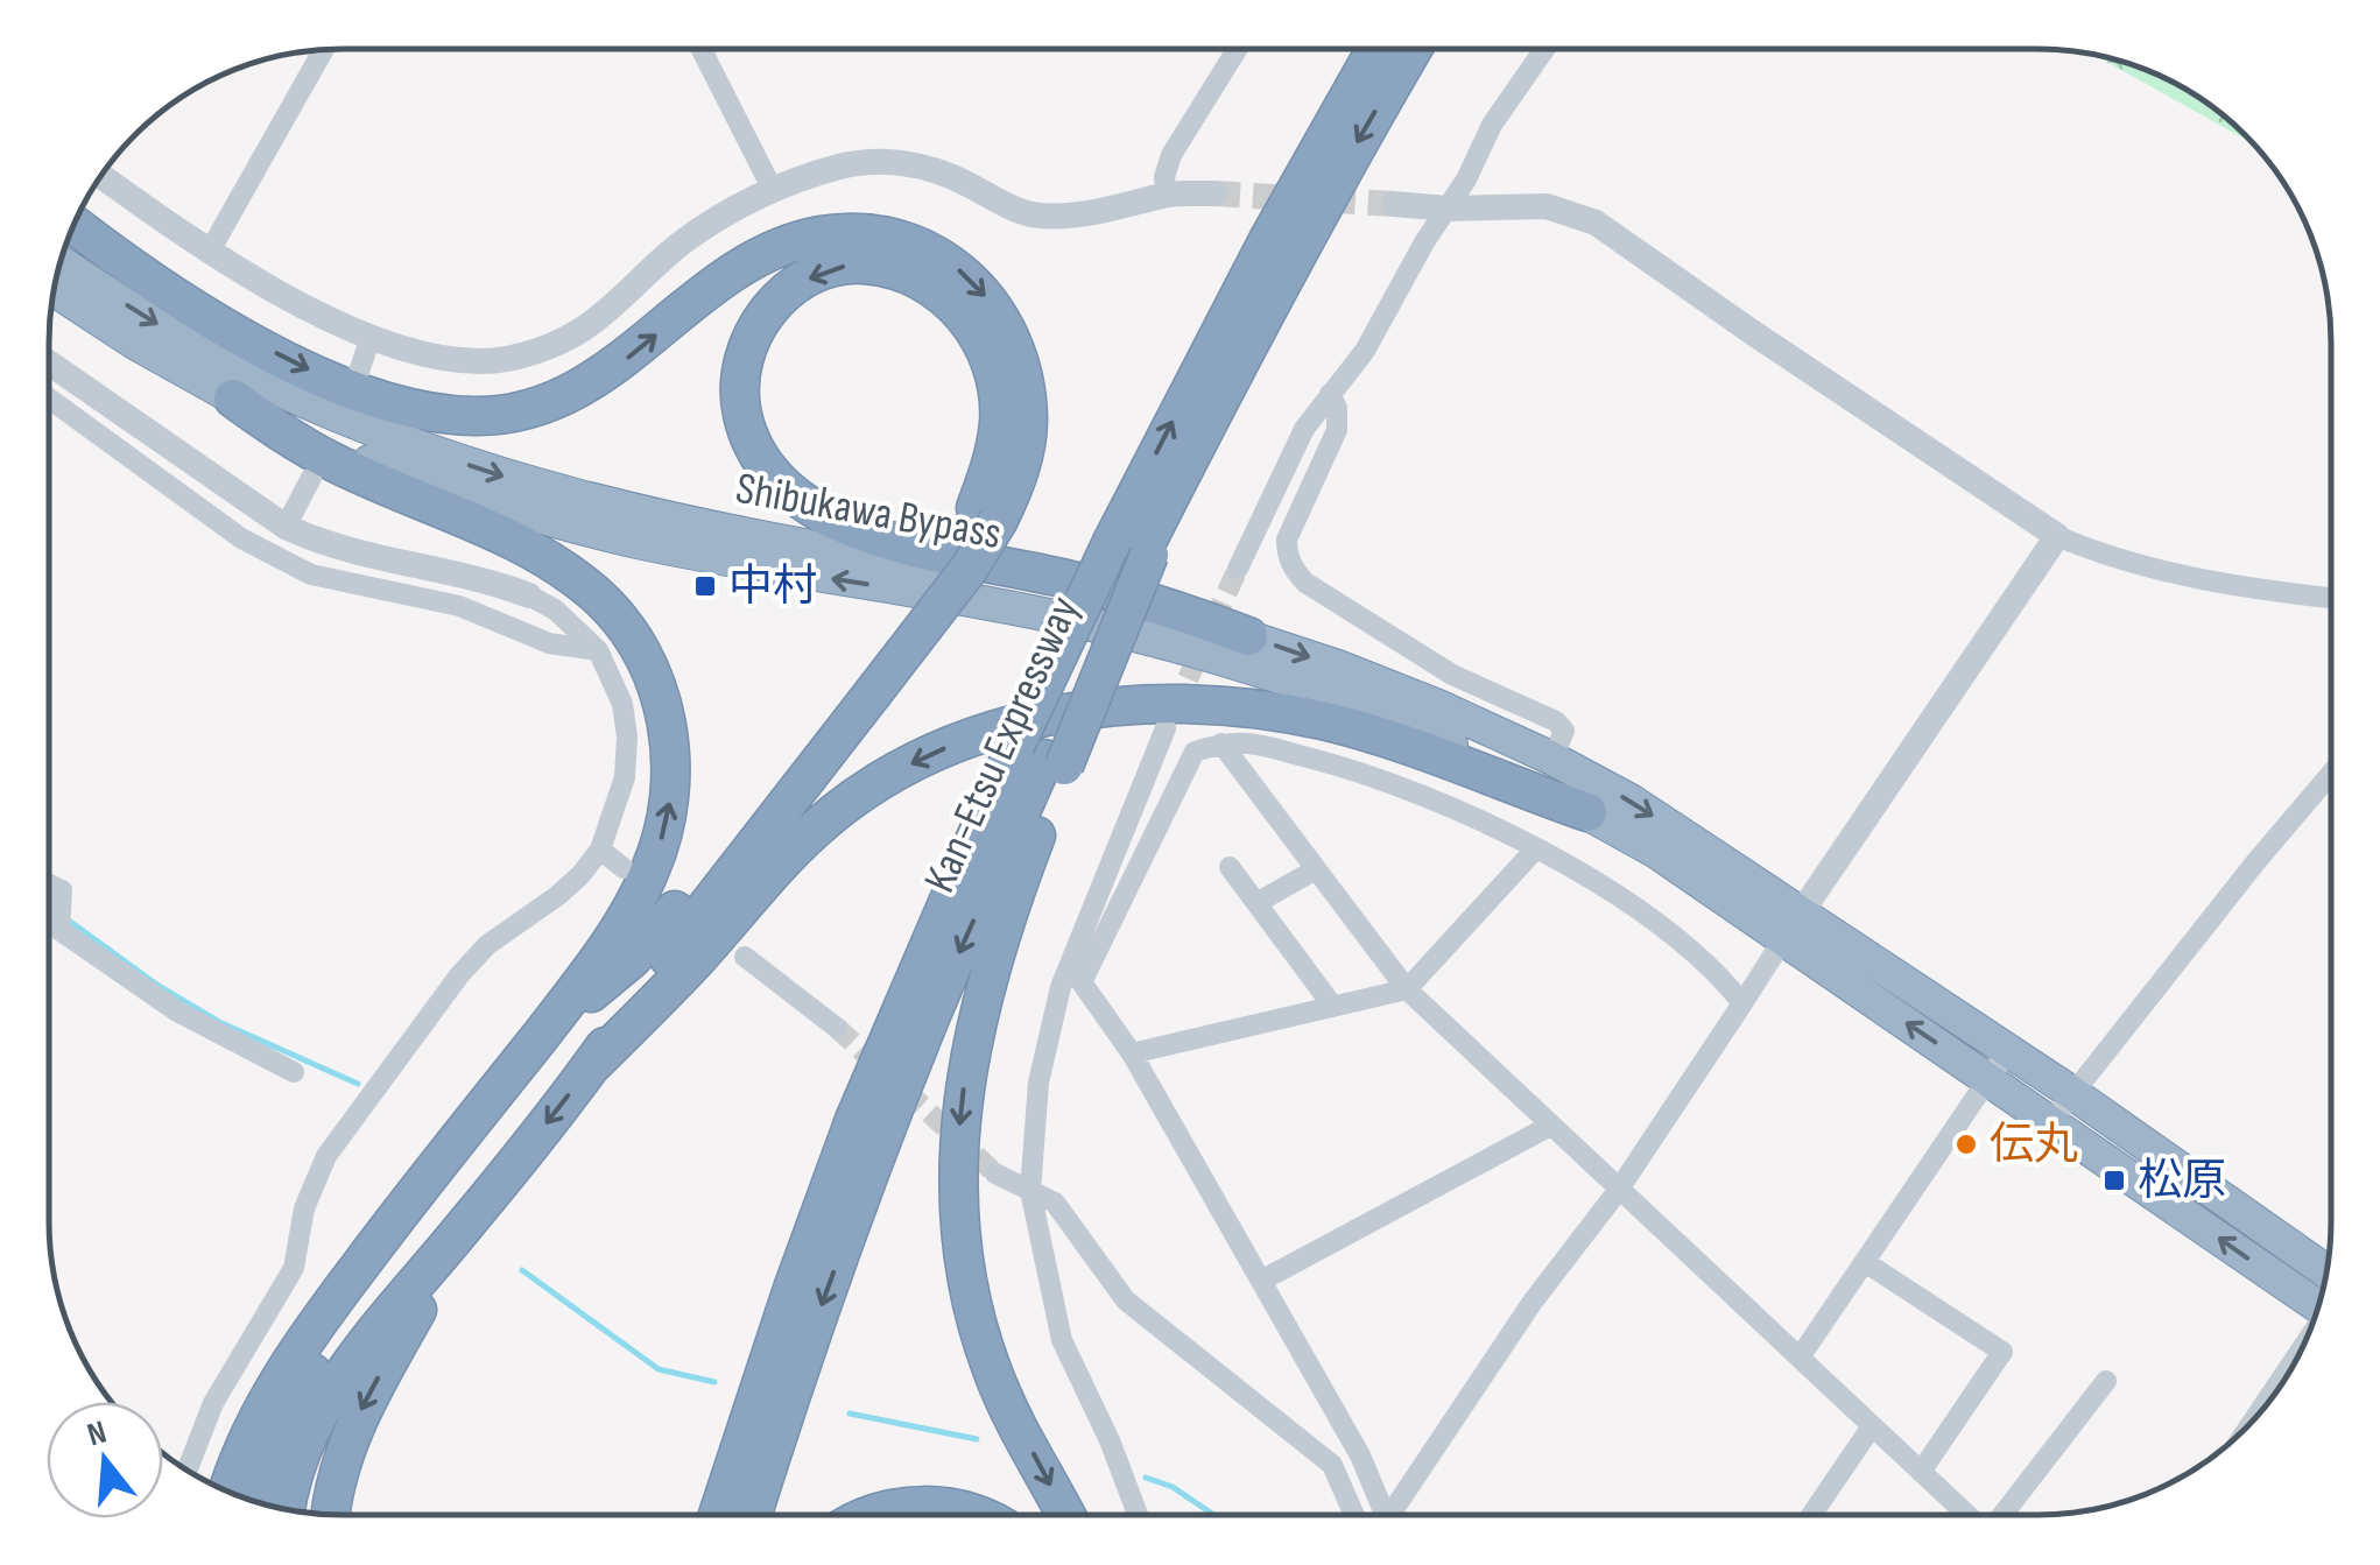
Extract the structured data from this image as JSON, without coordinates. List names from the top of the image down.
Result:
{
  "streets": {
    "highway": ["Shibukawa Bypass", "Kan-Etsu Expressway"]
  },
  "places": {
    "transit": ["中村", "松原"],
    "other": ["伝丸"]
  },
  "north": "top"
}
